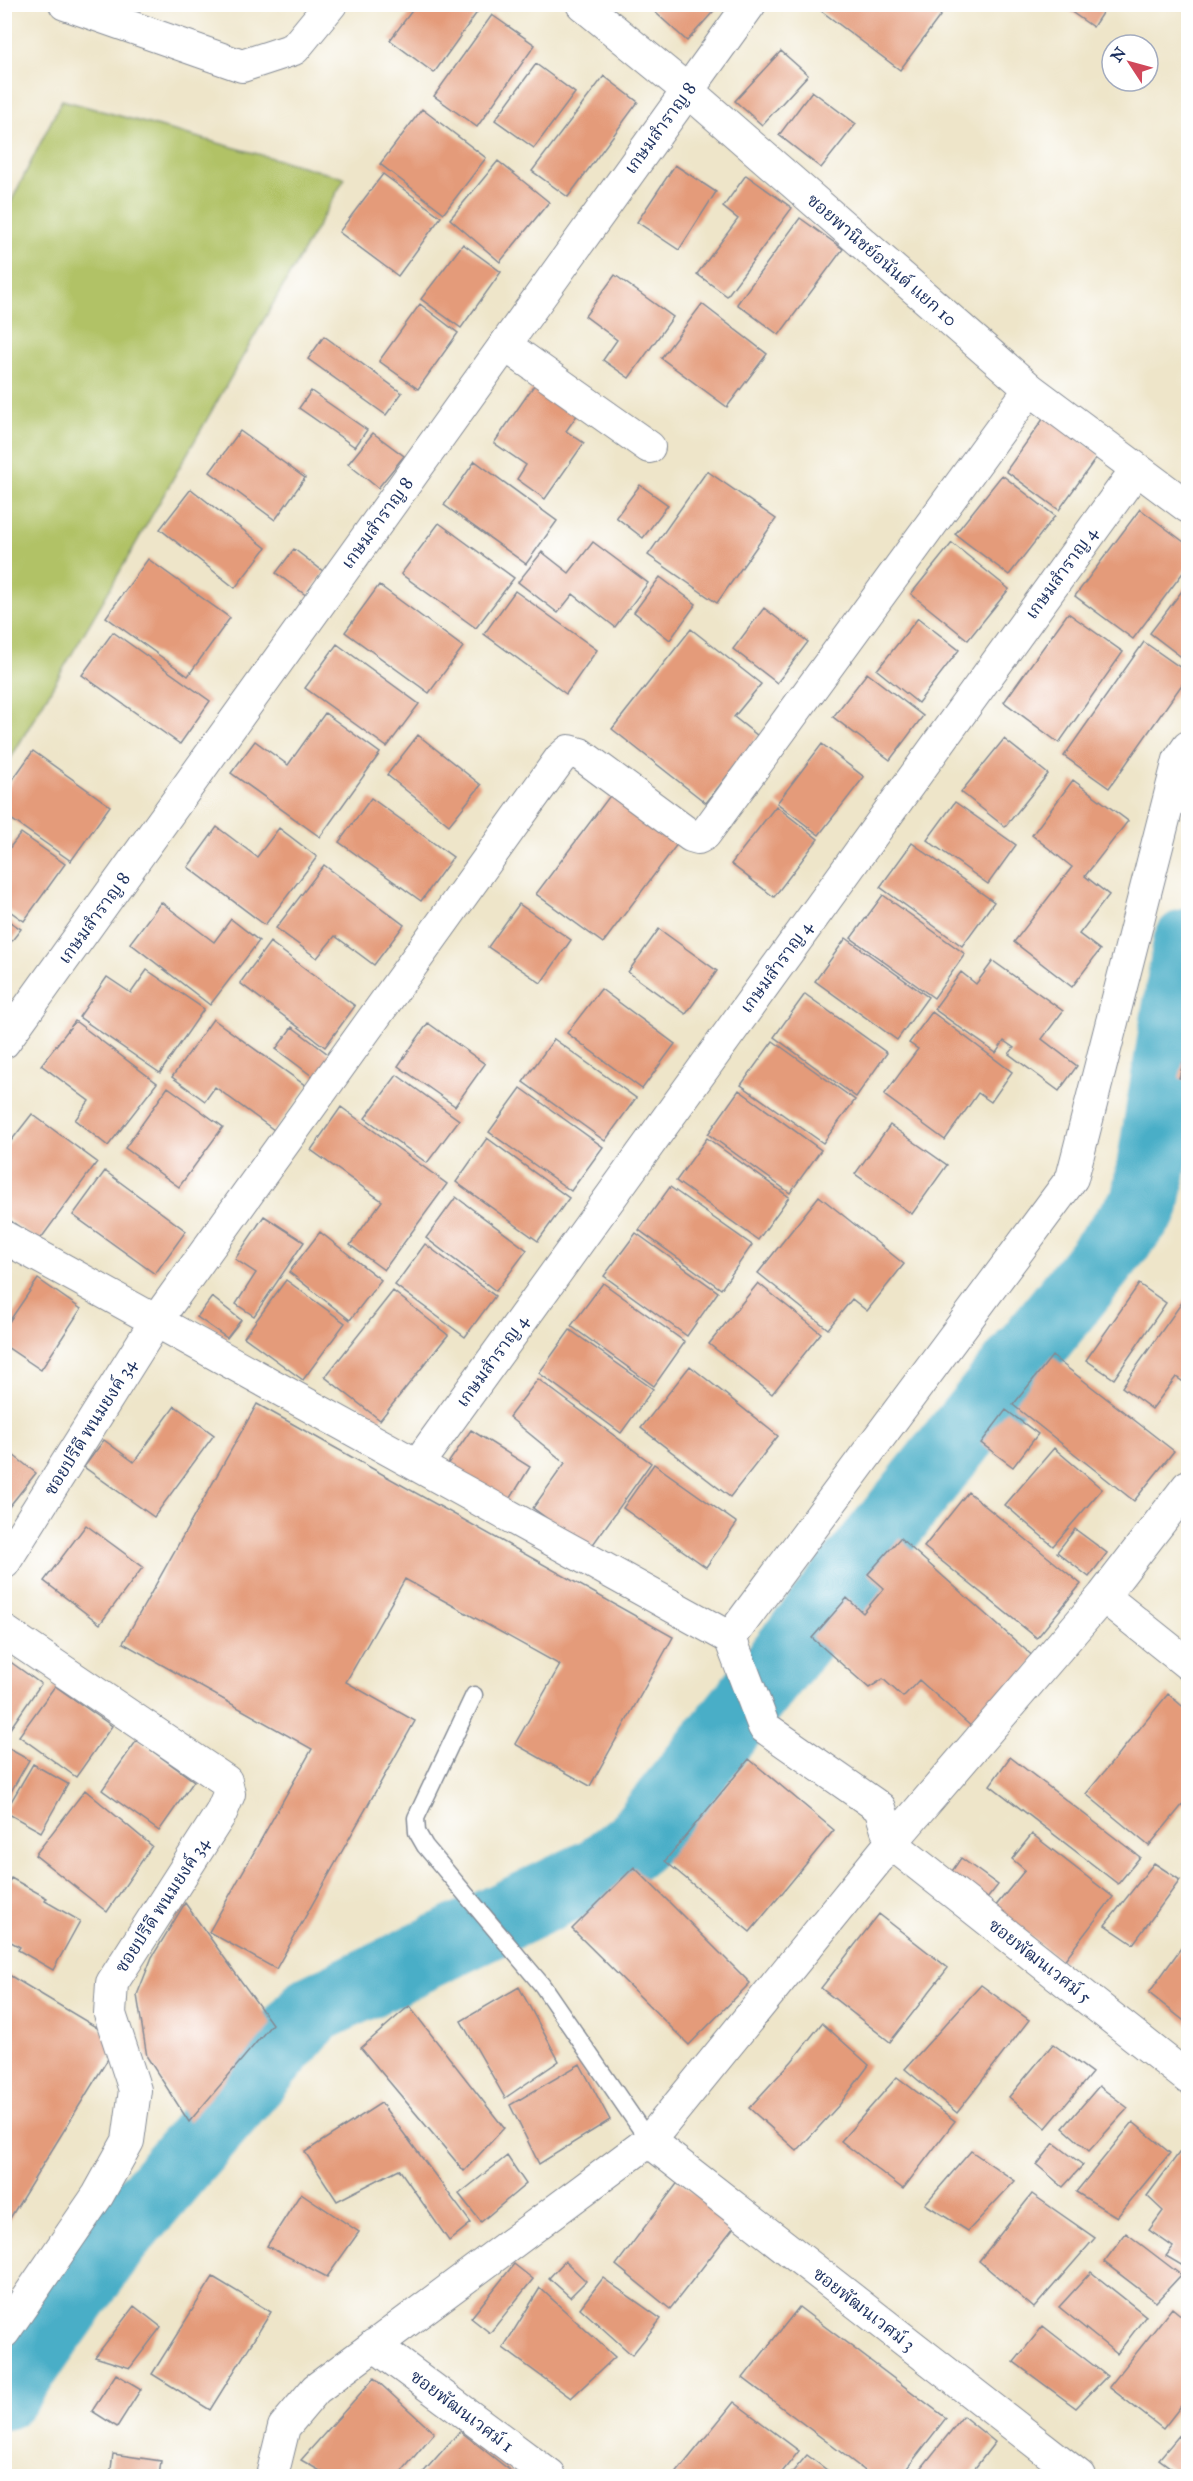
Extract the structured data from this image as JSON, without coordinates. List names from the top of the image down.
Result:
{
  "streets": {
    "street": [
      "เกษมสำราญ 8",
      "ซอยพานิชย์อนันต์ แยก 10",
      "เกษมสำราญ 4",
      "ซอยปรีดี พนมยงค์ 34",
      "ซอยพัฒนเวศม์ 5",
      "ซอยพัฒนเวศม์ 3",
      "ซอยพัฒนเวศม์ 1"
    ]
  },
  "crossings": [
    ["เกษมสำราญ 8", "ซอยพานิชย์อนันต์ แยก 10"],
    ["ซอยพานิชย์อนันต์ แยก 10", "เกษมสำราญ 4"],
    ["ซอยพานิชย์อนันต์ แยก 10", "ซอยปรีดี พนมยงค์ 34"]
  ],
  "north": "top left"
}
